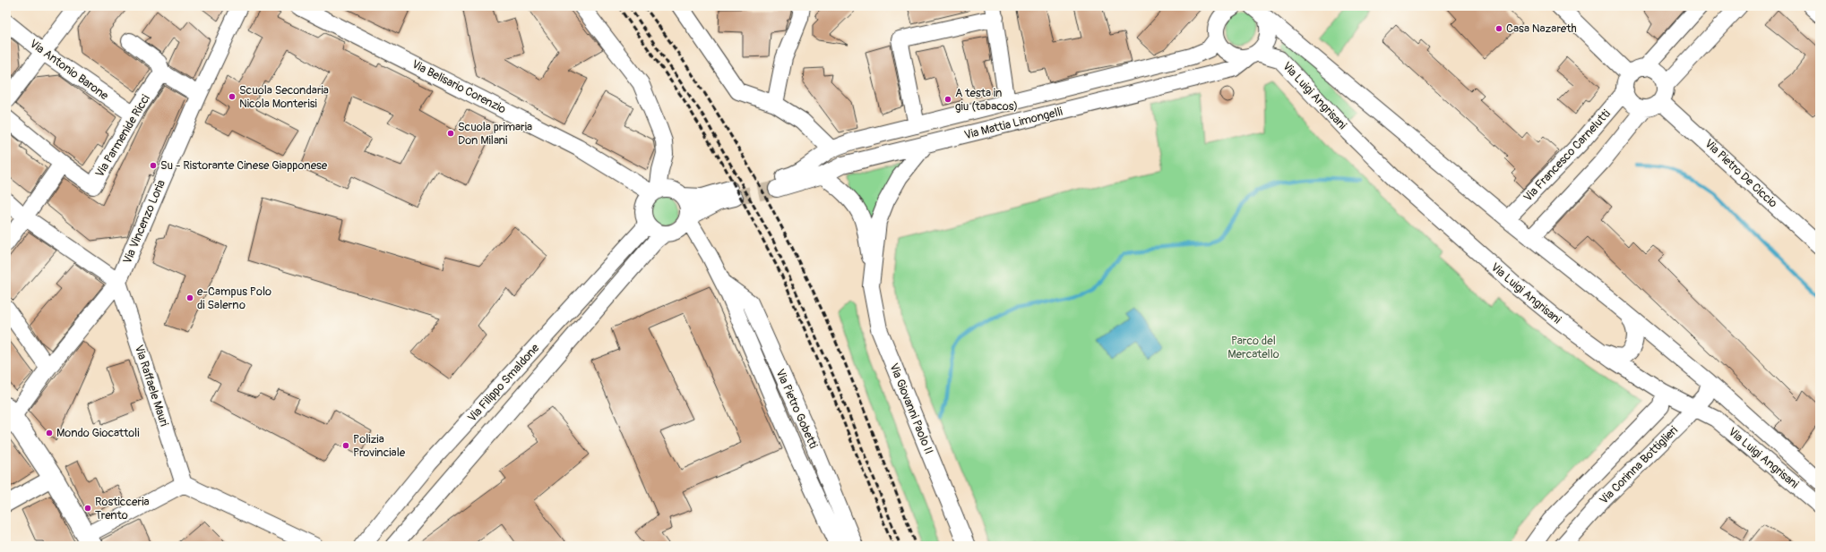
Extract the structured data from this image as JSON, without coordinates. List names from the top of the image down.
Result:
{
  "streets": {
    "street": [
      "Via Antonio Barone",
      "Via Belisario Corenzio",
      "Via Luigi Angrisani",
      "Via Mattia Limongelli",
      "Via Parmenide Ricci",
      "Via Francesco Carnelutti",
      "Via Pietro De Ciccio",
      "Via Vincenzo Loria",
      "Via Filippo Smaldone",
      "Via Raffaele Mauri",
      "Via Pietro Gobetti",
      "Via Giovanni Paolo II",
      "Via Corinna Bottiglieri"
    ]
  },
  "crossings": [
    ["Via Antonio Barone", "Via Parmenide Ricci"],
    ["Via Belisario Corenzio", "Via Filippo Smaldone"],
    ["Via Belisario Corenzio", "Via Pietro Gobetti"],
    ["Via Luigi Angrisani", "Via Mattia Limongelli"],
    ["Via Luigi Angrisani", "Via Francesco Carnelutti"],
    ["Via Luigi Angrisani", "Via Corinna Bottiglieri"],
    ["Via Mattia Limongelli", "Via Giovanni Paolo II"],
    ["Via Francesco Carnelutti", "Via Pietro De Ciccio"],
    ["Via Vincenzo Loria", "Via Raffaele Mauri"],
    ["Via Filippo Smaldone", "Via Pietro Gobetti"]
  ],
  "parks": ["Parco del Mercatello"],
  "places": [
    "Casa Nazareth",
    "Scuola Secondaria Nicola Monterisi",
    "A testa in giu (tabacos)",
    "Scuola primaria Don Milani",
    "Su - Ristorante Cinese Giapponese",
    "e-Campus Polo di Salerno",
    "Mondo Giocattoli",
    "Polizia Provinciale",
    "Rosticceria Trento"
  ]
}
